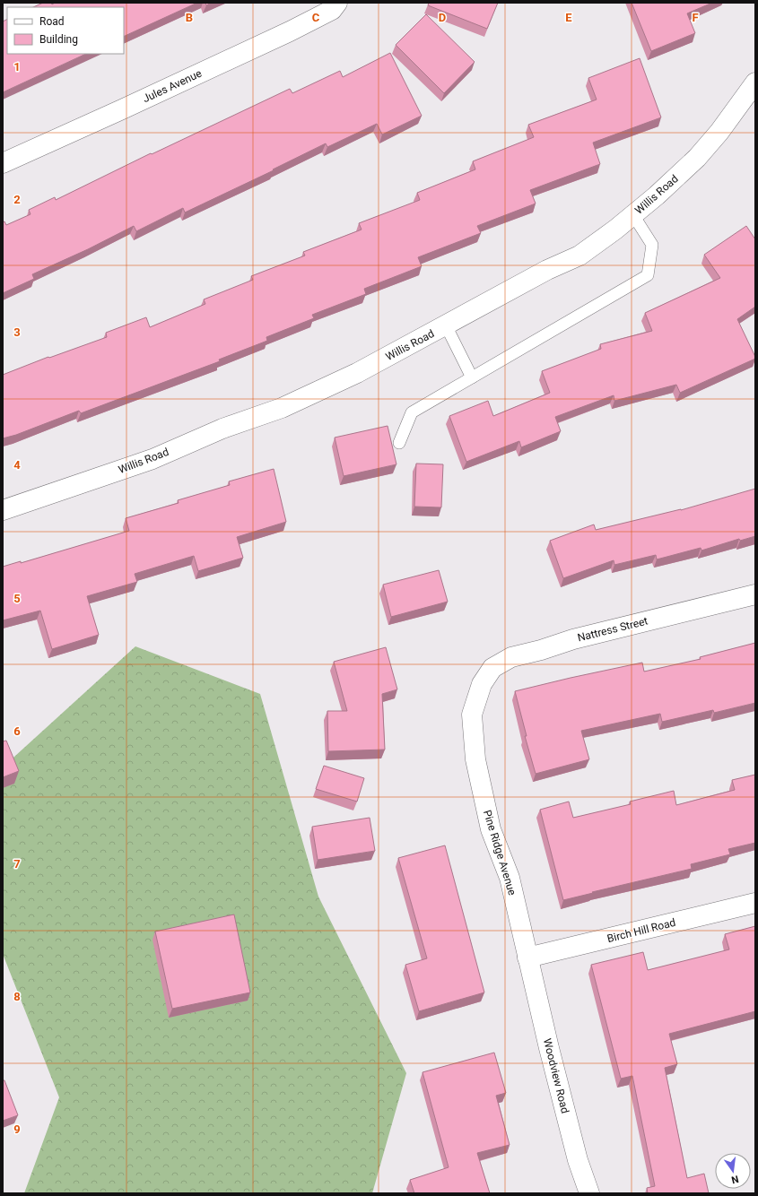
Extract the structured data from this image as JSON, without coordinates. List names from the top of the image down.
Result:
{
  "streets": {
    "street": [
      "Jules Avenue",
      "Willis Road",
      "Nattress Street",
      "Pine Ridge Avenue",
      "Birch Hill Road",
      "Woodview Road"
    ]
  },
  "crossings": [
    ["Nattress Street", "Pine Ridge Avenue"],
    ["Pine Ridge Avenue", "Birch Hill Road"],
    ["Pine Ridge Avenue", "Woodview Road"],
    ["Birch Hill Road", "Woodview Road"]
  ],
  "legend": ["Road", "Building"],
  "north": "bottom",
  "grid": {
    "columns": [
      "B",
      "C",
      "D",
      "E",
      "F"
    ],
    "rows": [
      "1",
      "2",
      "3",
      "4",
      "5",
      "6",
      "7",
      "8",
      "9"
    ]
  }
}
